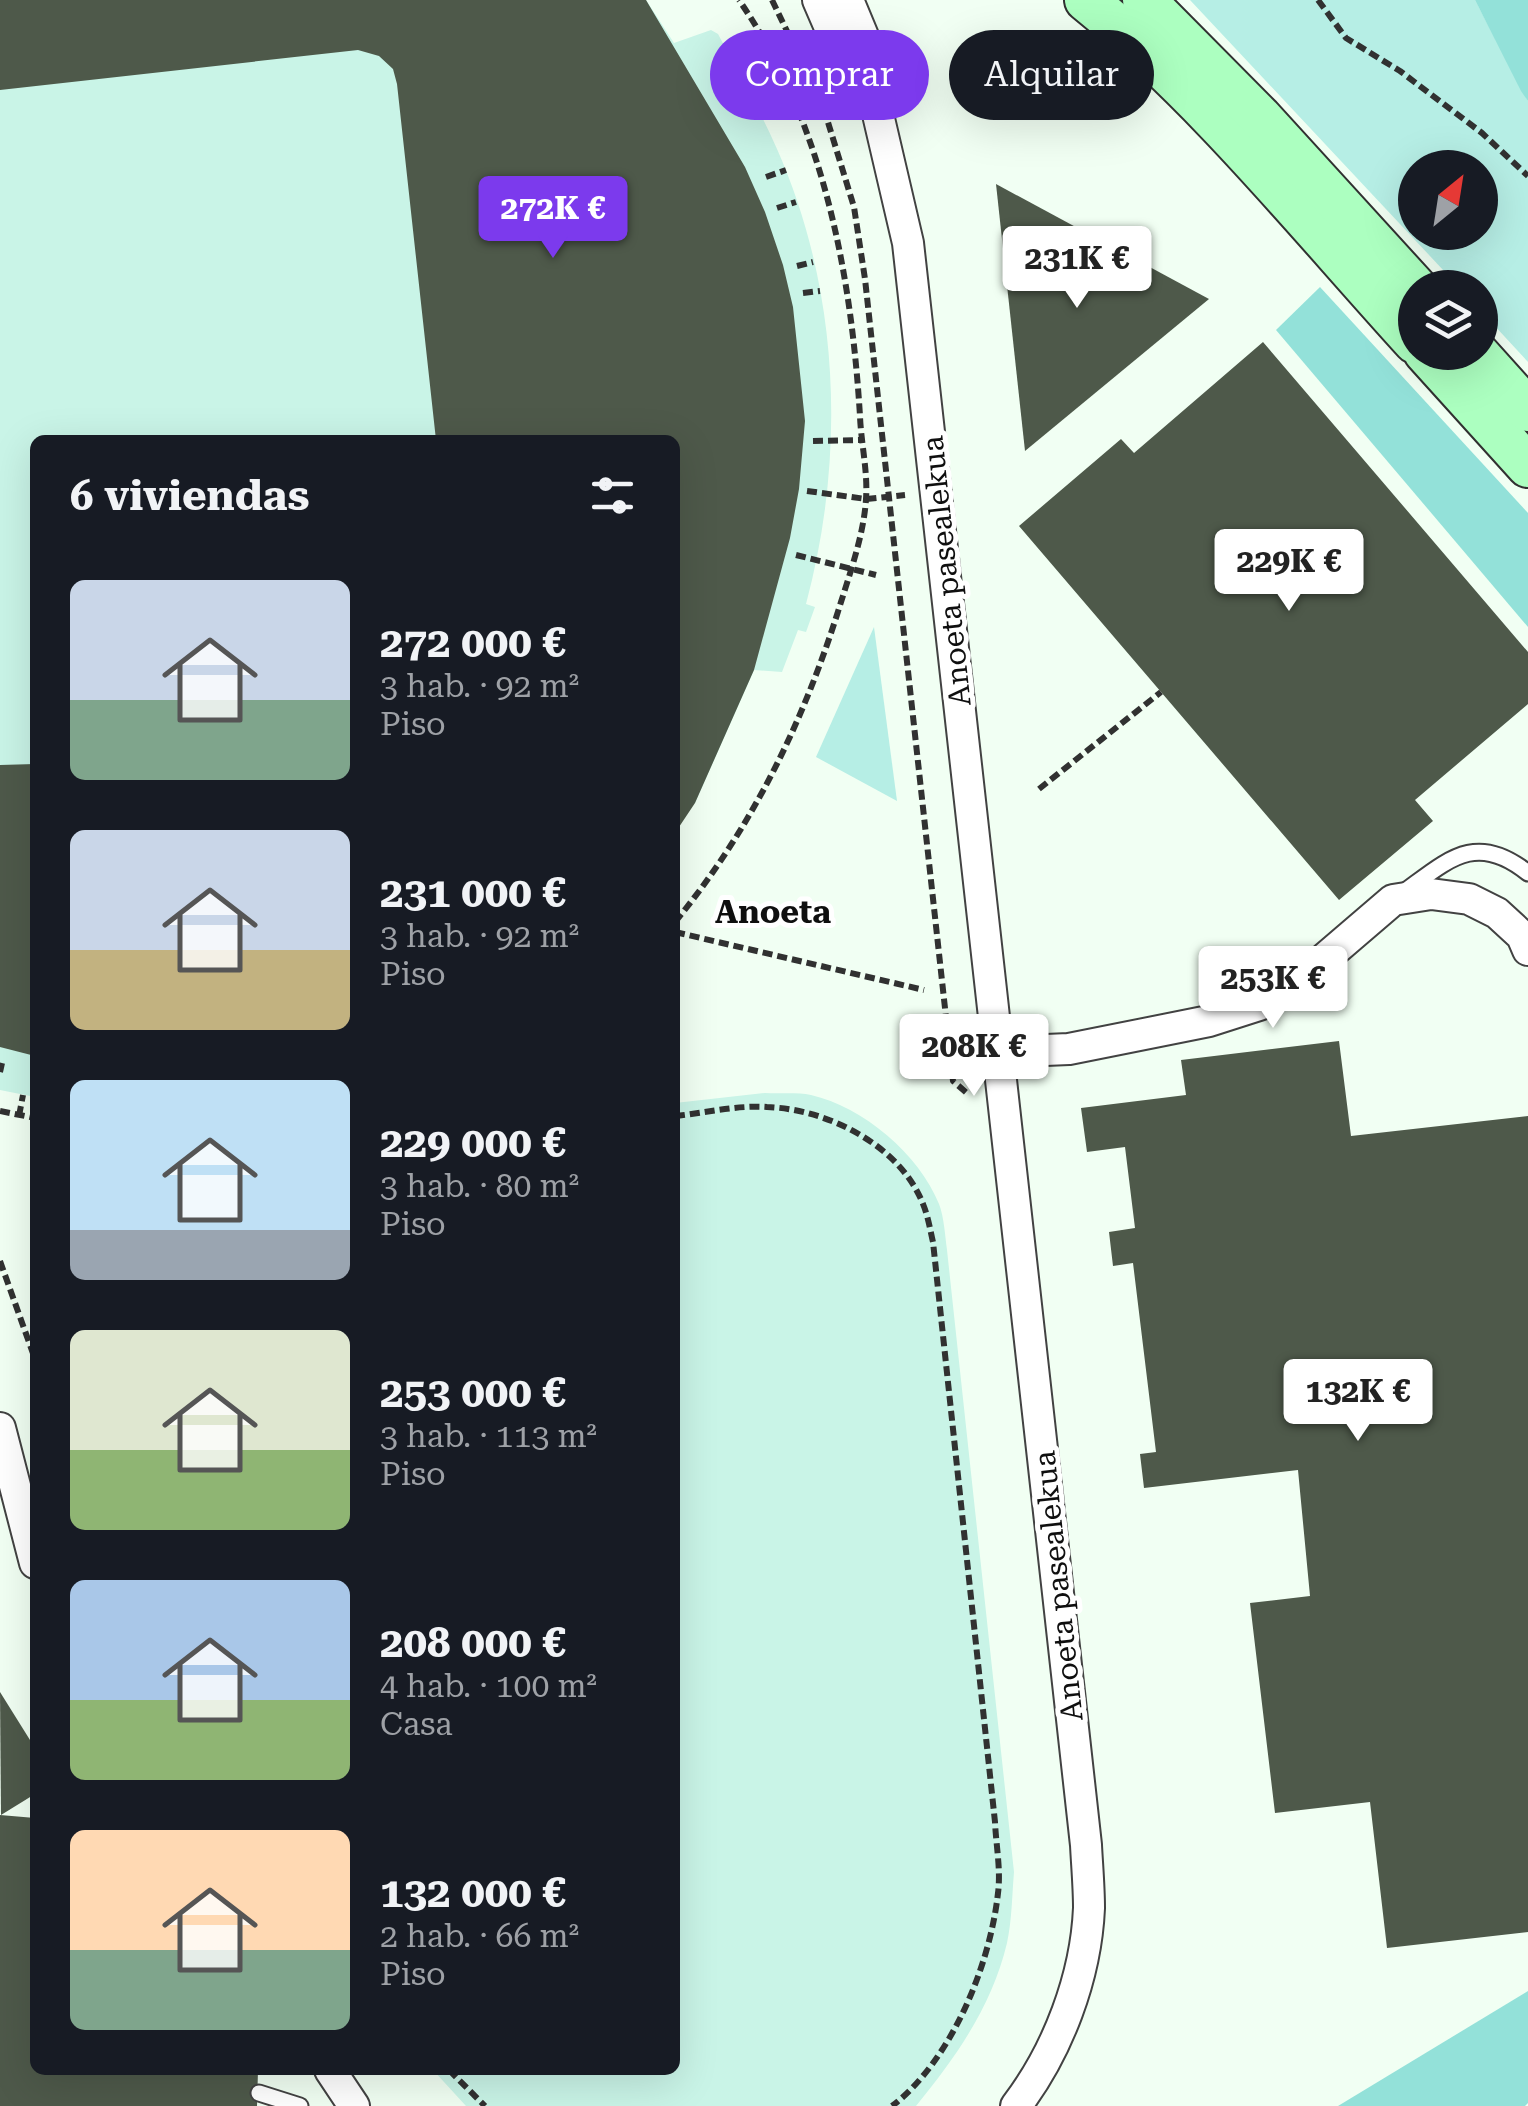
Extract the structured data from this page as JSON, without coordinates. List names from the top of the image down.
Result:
{
  "streets": {
    "street": ["Anoeta pasealekua"]
  },
  "districts": ["Anoeta"],
  "north": "top right",
  "page": {
    "chip": ["Comprar", "Alquilar"],
    "price": [
      "272K €",
      "231K €",
      "229K €",
      "253K €",
      "208K €",
      "132K €"
    ],
    "heading": "6 viviendas",
    "list": [
      {
        "name": "272 000 €",
        "note": "3 hab. · 92 m² · Piso"
      },
      {
        "name": "231 000 €",
        "note": "3 hab. · 92 m² · Piso"
      },
      {
        "name": "229 000 €",
        "note": "3 hab. · 80 m² · Piso"
      },
      {
        "name": "253 000 €",
        "note": "3 hab. · 113 m² · Piso"
      },
      {
        "name": "208 000 €",
        "note": "4 hab. · 100 m² · Casa"
      },
      {
        "name": "132 000 €",
        "note": "2 hab. · 66 m² · Piso"
      }
    ]
  }
}
